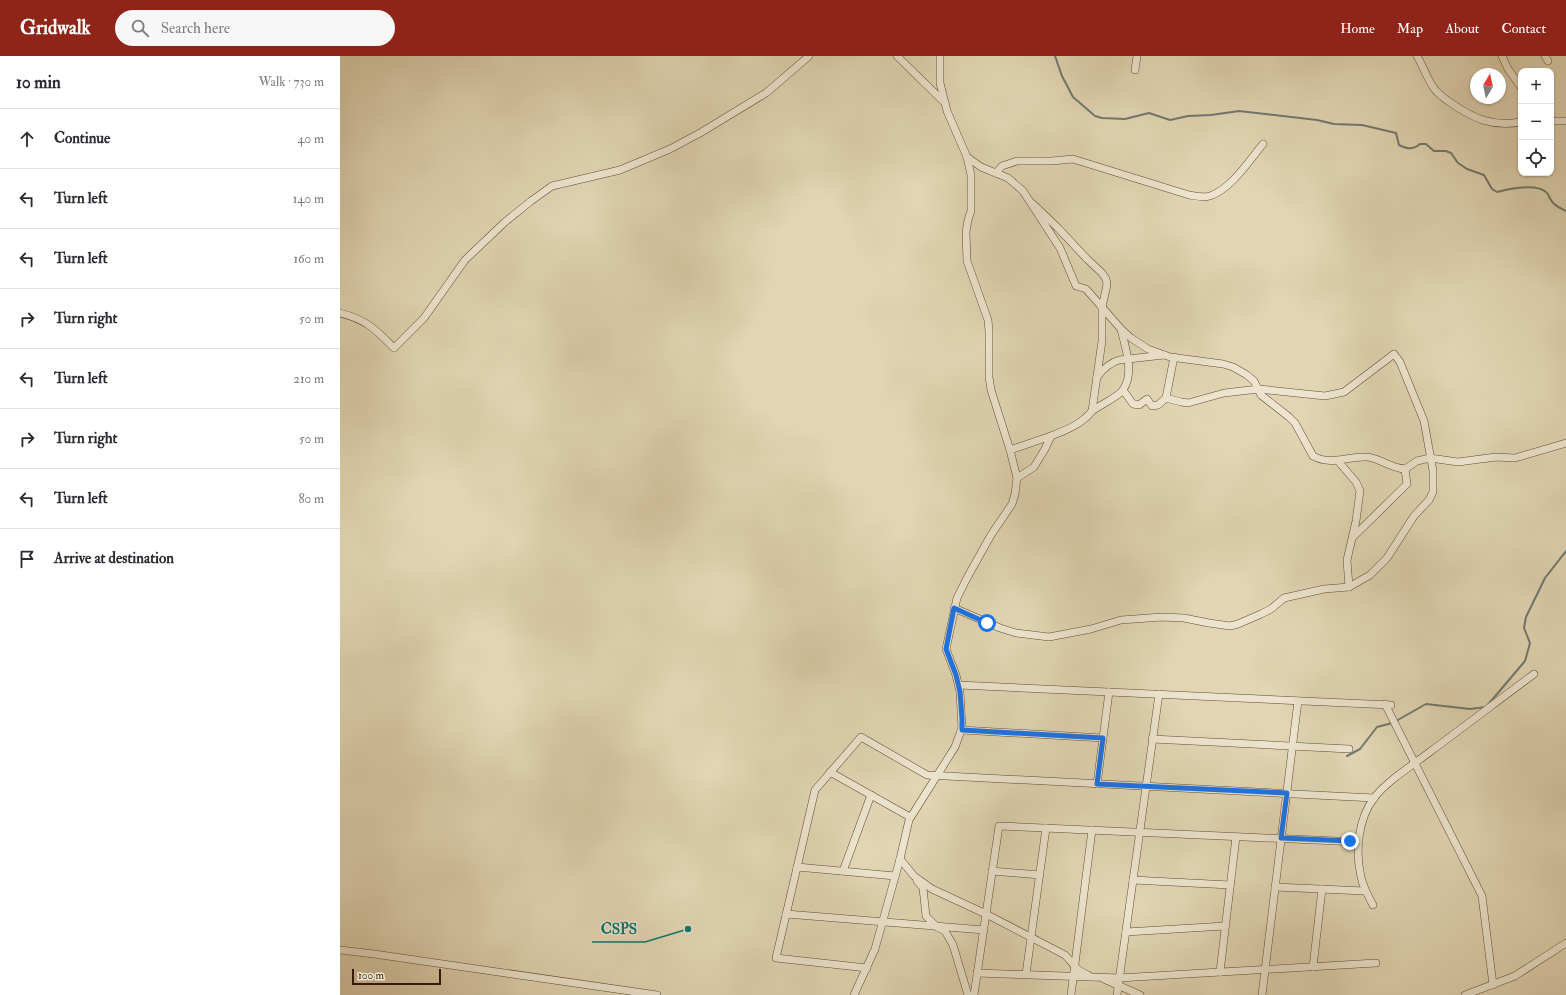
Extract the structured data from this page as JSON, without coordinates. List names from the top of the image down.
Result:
{
  "places": ["CSPS"],
  "scale_bar": "100 m",
  "north": "top",
  "page": {
    "header": "Gridwalk",
    "search": "Search here",
    "nav": [
      "Home",
      "Map",
      "About",
      "Contact"
    ],
    "heading": ["10 min", "Walk · 730 m"],
    "map_buttons": ["+", "−"],
    "list": [
      ["Continue", "40 m"],
      ["Turn left", "140 m"],
      ["Turn left", "160 m"],
      ["Turn right", "50 m"],
      ["Turn left", "210 m"],
      ["Turn right", "50 m"],
      ["Turn left", "80 m"],
      "Arrive at destination"
    ],
    "scale": "100 m"
  }
}
